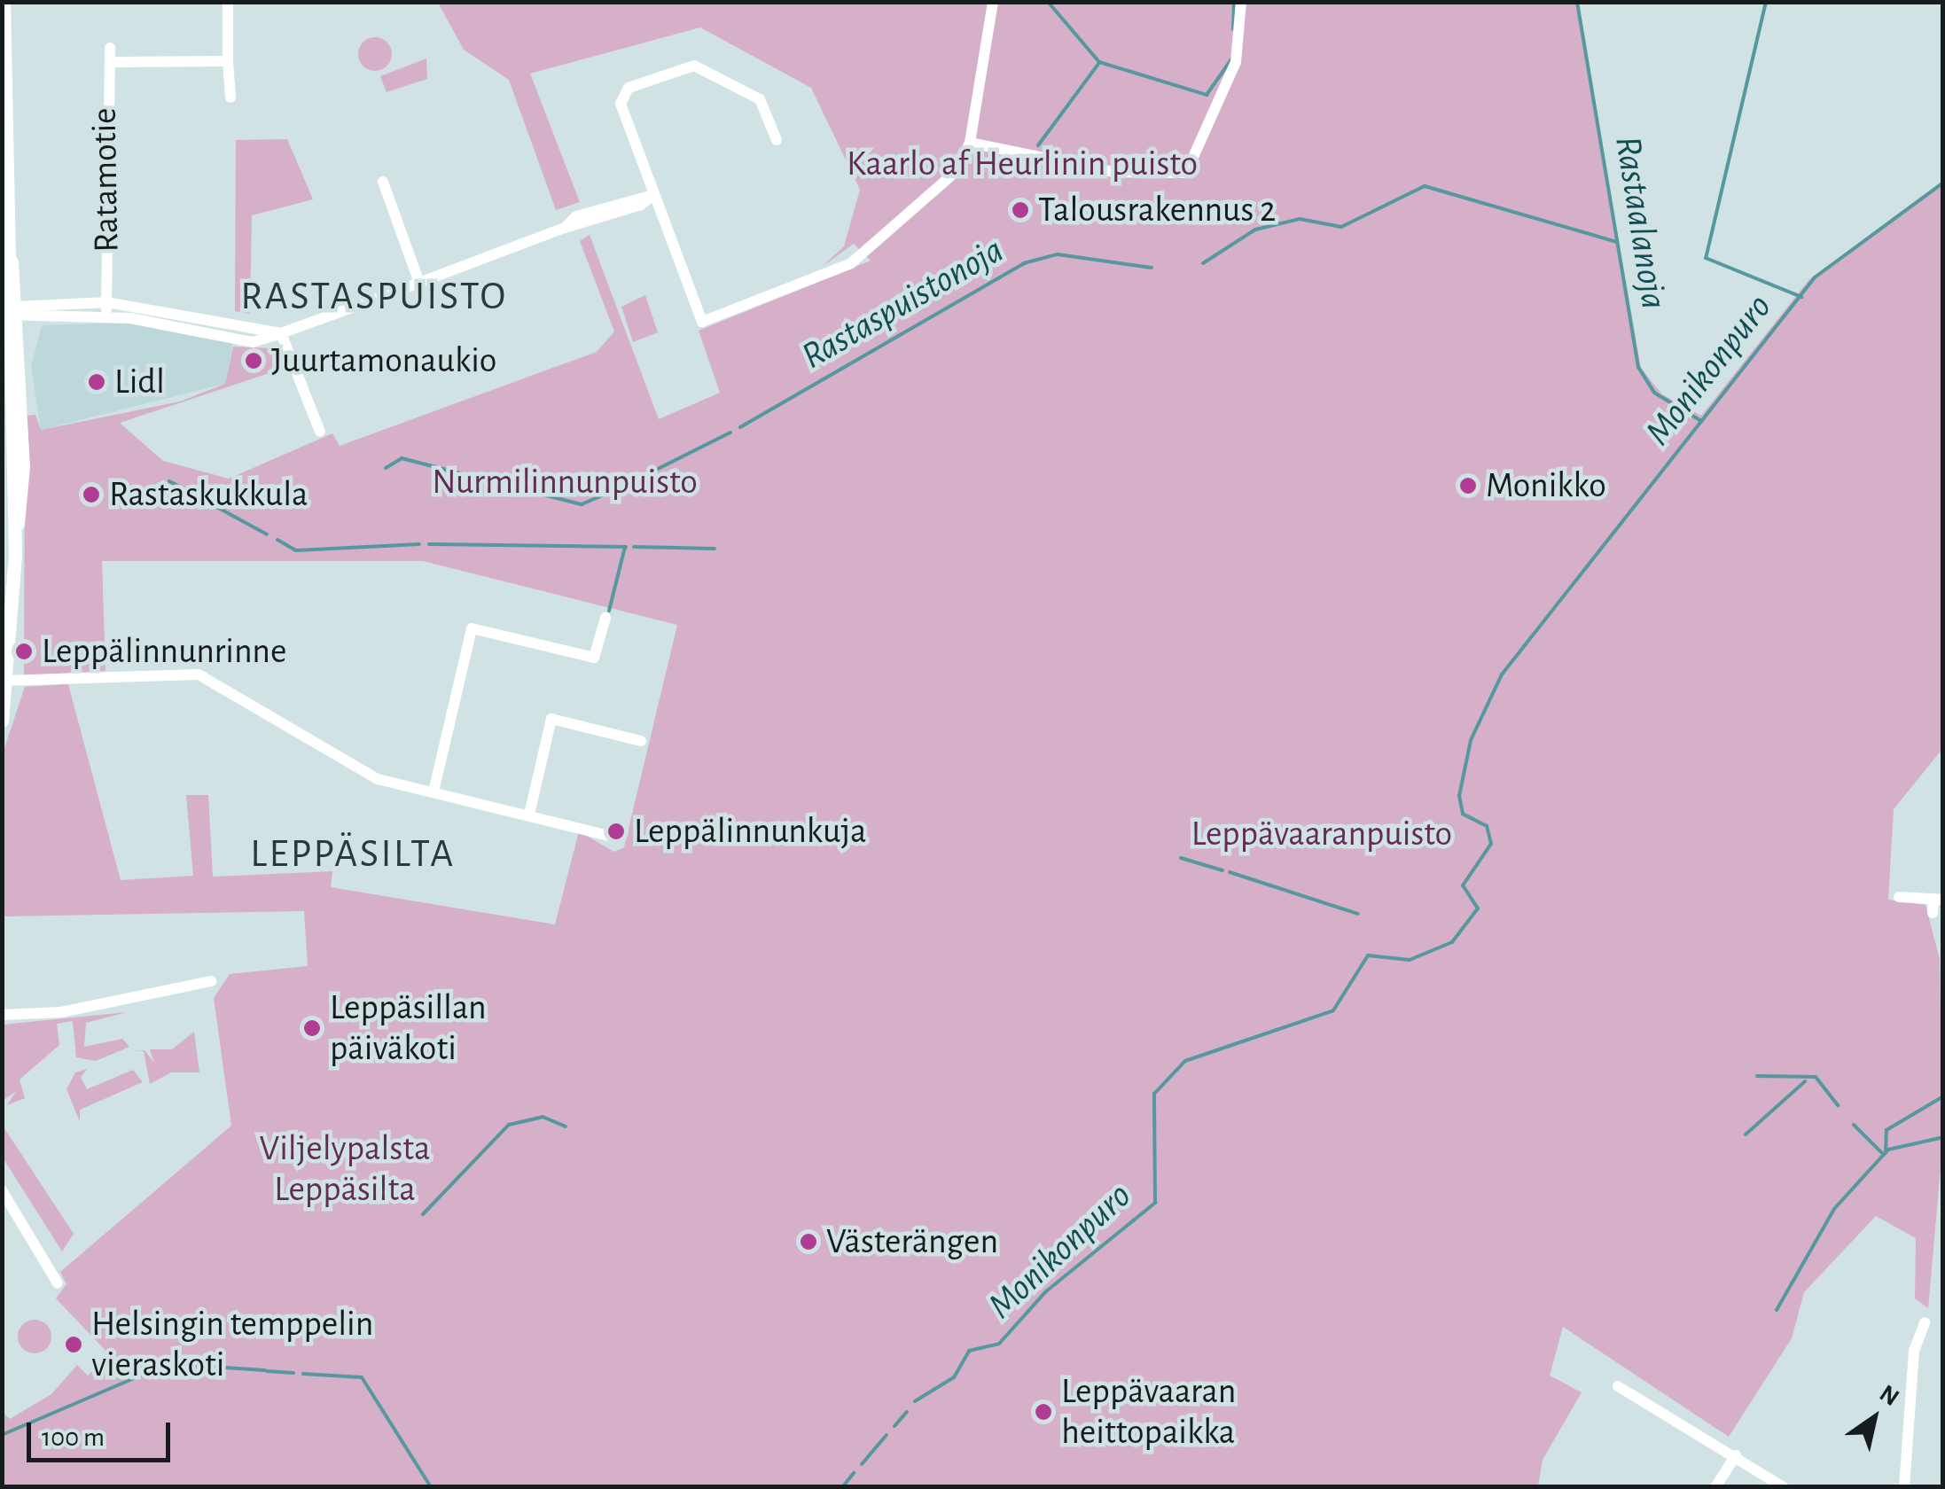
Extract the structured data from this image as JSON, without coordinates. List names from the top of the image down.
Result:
{
  "streets": {
    "street": ["Ratamotie"]
  },
  "districts": ["RASTASPUISTO", "LEPPÄSILTA"],
  "water": ["Rastaalanoja", "Rastaspuistonoja", "Monikonpuro"],
  "parks": [
    "Kaarlo af Heurlinin puisto",
    "Nurmilinnunpuisto",
    "Leppävaaranpuisto",
    "Viljelypalsta Leppäsilta"
  ],
  "places": [
    "Talousrakennus 2",
    "Juurtamonaukio",
    "Lidl",
    "Monikko",
    "Rastaskukkula",
    "Leppälinnunrinne",
    "Leppälinnunkuja",
    "Leppäsillan päiväkoti",
    "Västerängen",
    "Helsingin temppelin vieraskoti",
    "Leppävaaran heittopaikka"
  ],
  "scale_bar": "100 m",
  "north": "top right"
}
